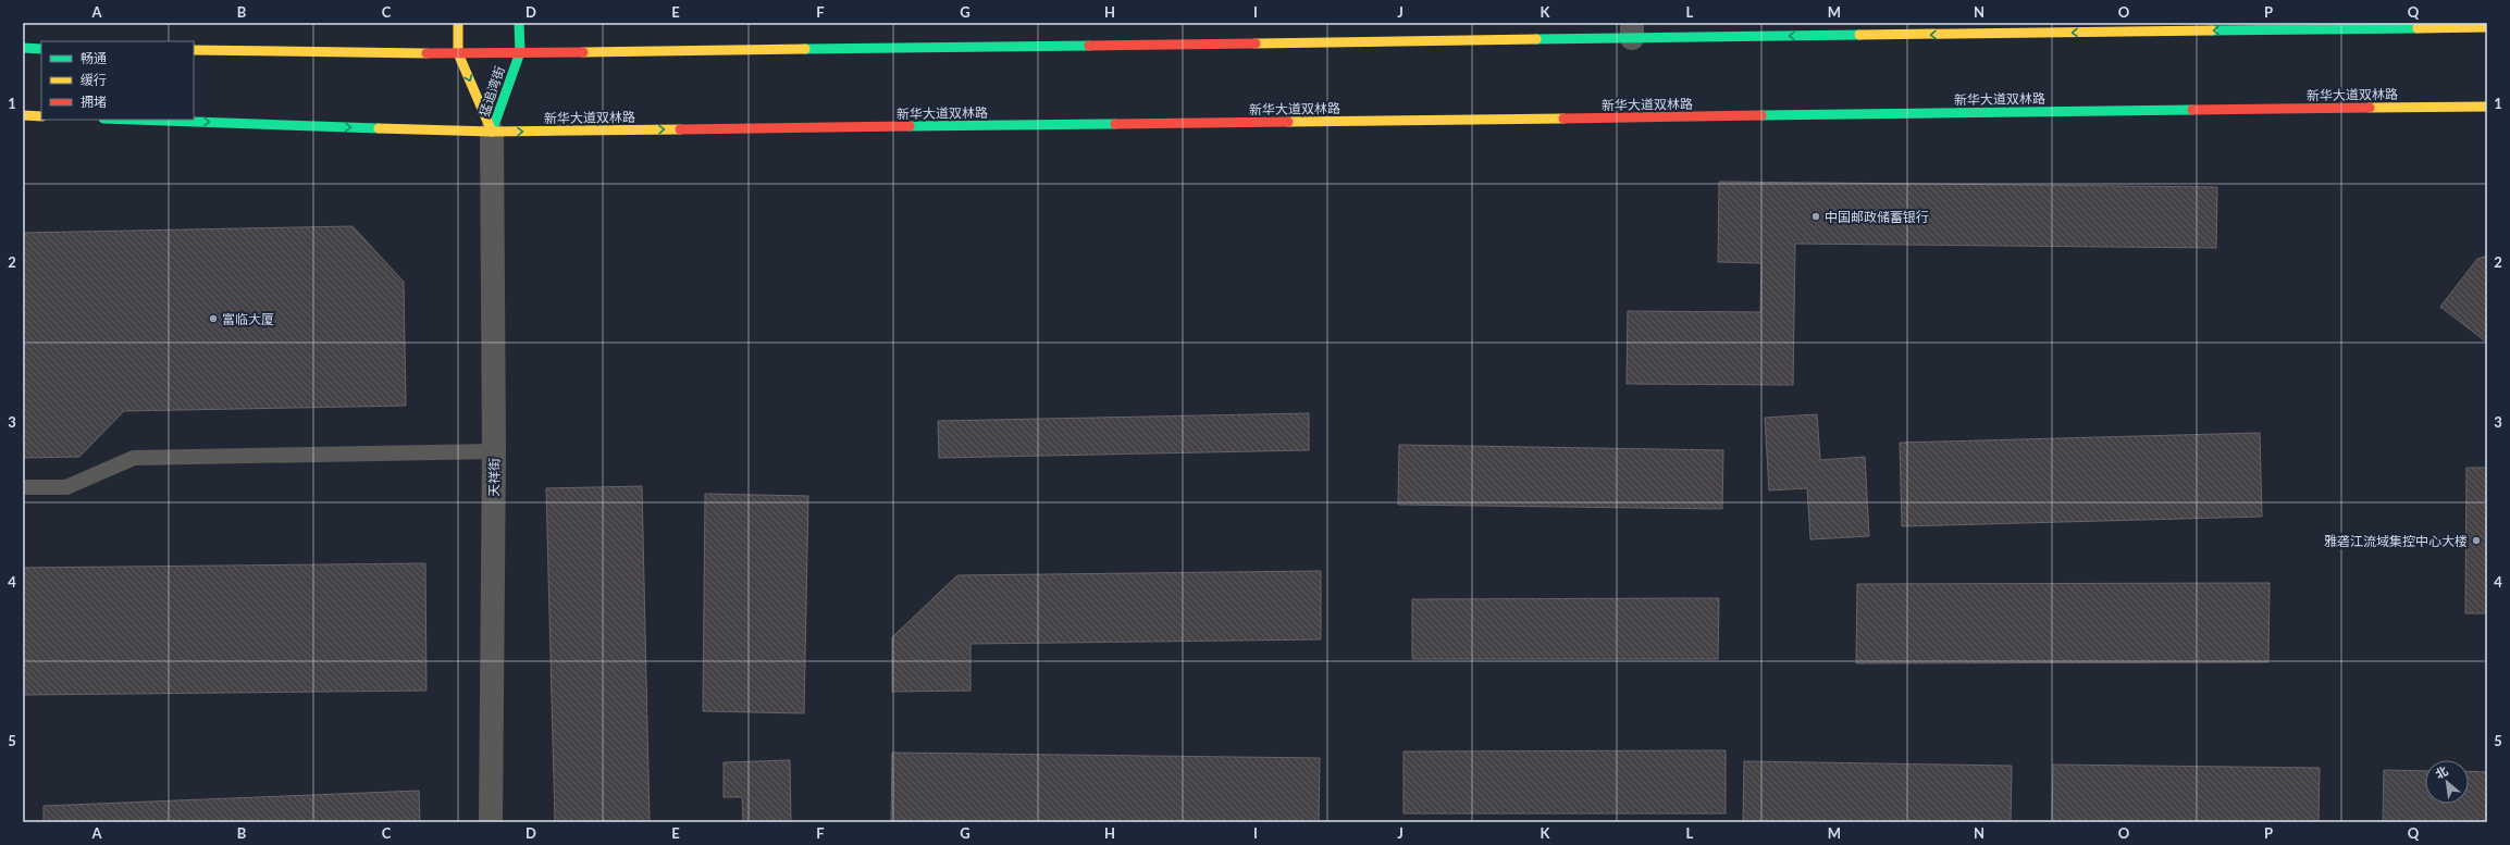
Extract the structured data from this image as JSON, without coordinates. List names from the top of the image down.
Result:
{
  "streets": {
    "main road": ["猛追湾街", "新华大道双林路"],
    "street": ["天祥街"]
  },
  "crossings": [
    ["猛追湾街", "新华大道双林路"],
    ["猛追湾街", "天祥街"],
    ["新华大道双林路", "天祥街"]
  ],
  "one_way": ["猛追湾街"],
  "places": ["中国邮政储蓄银行", "富临大厦", "雅砻江流域集控中心大楼"],
  "legend": ["畅通", "缓行", "拥堵"],
  "north": "top left",
  "grid": {
    "columns": [
      "A",
      "B",
      "C",
      "D",
      "E",
      "F",
      "G",
      "H",
      "I",
      "J",
      "K",
      "L",
      "M",
      "N",
      "O",
      "P",
      "Q"
    ],
    "rows": [
      "1",
      "2",
      "3",
      "4",
      "5"
    ]
  }
}
